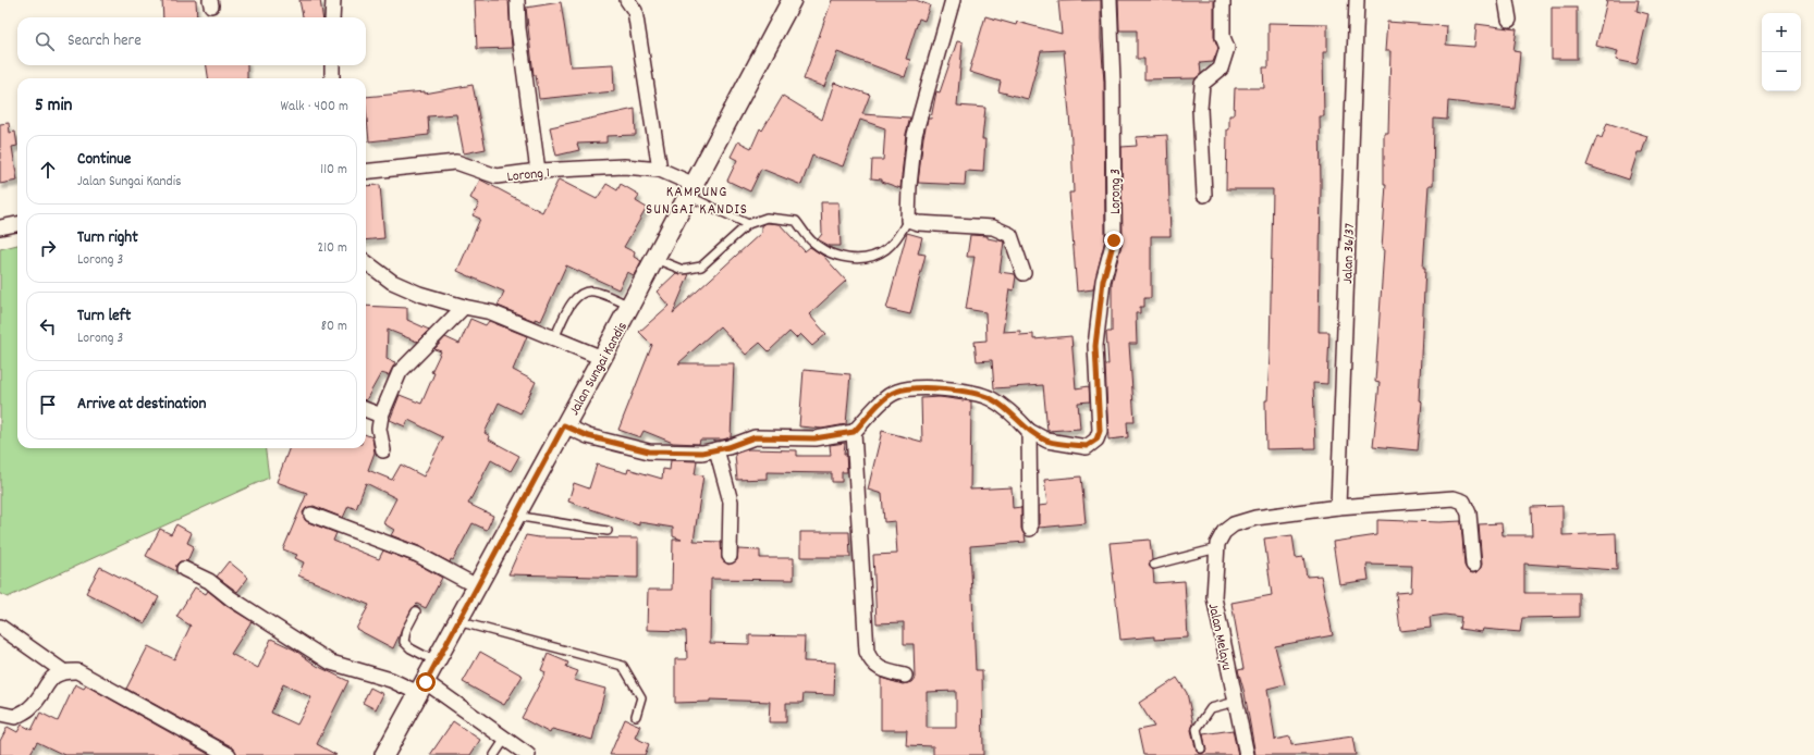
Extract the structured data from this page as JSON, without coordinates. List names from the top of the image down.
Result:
{
  "streets": {
    "street": [
      "Lorong 1",
      "Lorong 3",
      "Jalan 36/37",
      "Jalan Sungai Kandis",
      "Jalan Melayu"
    ]
  },
  "crossings": [
    ["Lorong 1", "Jalan Sungai Kandis"],
    ["Jalan 36/37", "Jalan Melayu"]
  ],
  "districts": ["KAMPUNG SUNGAI KANDIS"],
  "page": {
    "map_buttons": ["+", "−"],
    "search": "Search here",
    "heading": ["5 min", "Walk · 400 m"],
    "list": [
      ["Continue", "Jalan Sungai Kandis", "110 m"],
      ["Turn right", "Lorong 3", "210 m"],
      ["Turn left", "Lorong 3", "80 m"],
      "Arrive at destination"
    ]
  }
}
